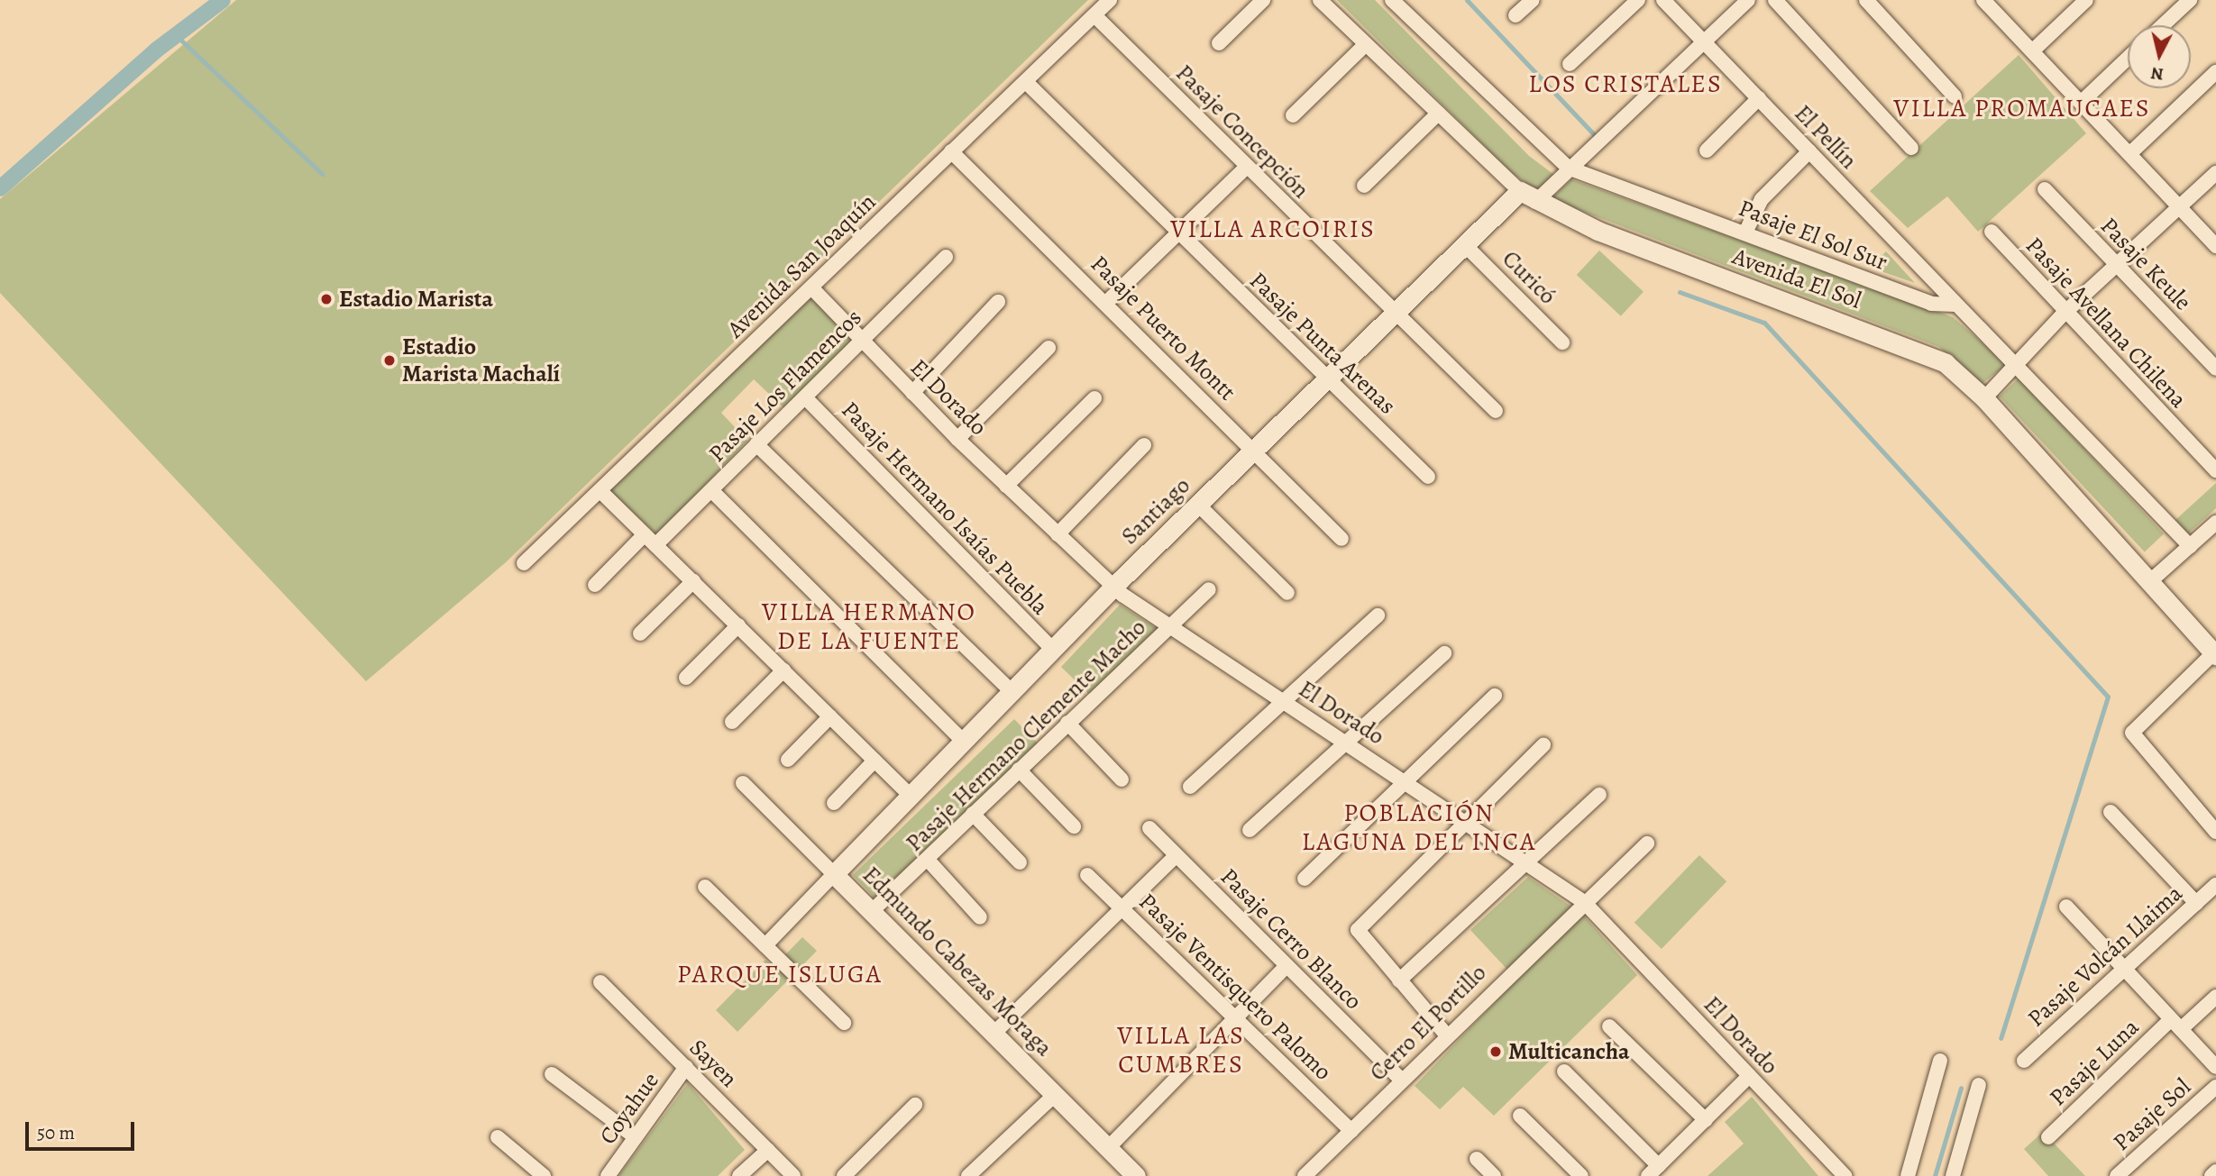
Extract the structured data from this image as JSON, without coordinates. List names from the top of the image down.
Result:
{
  "streets": {
    "street": [
      "Pasaje Concepción",
      "El Pellín",
      "Pasaje El Sol Sur",
      "Pasaje Keule",
      "Avenida San Joaquín",
      "Curicó",
      "Avenida El Sol",
      "Pasaje Avellana Chilena",
      "Pasaje Puerto Montt",
      "Pasaje Punta Arenas",
      "Pasaje Los Flamencos",
      "El Dorado",
      "Pasaje Hermano Isaías Puebla",
      "Santiago",
      "Pasaje Hermano Clemente Macho",
      "Pasaje Cerro Blanco",
      "Pasaje Volcán Llaima",
      "Edmundo Cabezas Moraga",
      "Pasaje Ventisquero Palomo",
      "Cerro El Portillo",
      "Pasaje Luna",
      "Sayen",
      "Coyahue",
      "Pasaje Sol"
    ]
  },
  "crossings": [
    ["Pasaje Concepción", "Avenida San Joaquín"],
    ["Pasaje Concepción", "Santiago"],
    ["El Pellín", "Pasaje El Sol Sur"],
    ["Avenida San Joaquín", "Pasaje Puerto Montt"],
    ["Avenida San Joaquín", "Pasaje Punta Arenas"],
    ["Avenida San Joaquín", "El Dorado"],
    ["Curicó", "Santiago"],
    ["Avenida El Sol", "Santiago"],
    ["Pasaje Puerto Montt", "Santiago"],
    ["Pasaje Punta Arenas", "Santiago"],
    ["Pasaje Los Flamencos", "El Dorado"],
    ["Pasaje Los Flamencos", "Pasaje Hermano Isaías Puebla"],
    ["El Dorado", "Santiago"],
    ["El Dorado", "Pasaje Hermano Clemente Macho"],
    ["El Dorado", "Cerro El Portillo"],
    ["Pasaje Hermano Isaías Puebla", "Santiago"],
    ["Santiago", "Edmundo Cabezas Moraga"],
    ["Pasaje Hermano Clemente Macho", "Edmundo Cabezas Moraga"],
    ["Pasaje Cerro Blanco", "Cerro El Portillo"],
    ["Pasaje Ventisquero Palomo", "Cerro El Portillo"],
    ["Sayen", "Coyahue"]
  ],
  "districts": [
    "LOS CRISTALES",
    "VILLA PROMAUCAES",
    "VILLA ARCOIRIS",
    "VILLA HERMANO DE LA FUENTE",
    "POBLACIÓN LAGUNA DEL INCA",
    "PARQUE ISLUGA",
    "VILLA LAS CUMBRES"
  ],
  "places": ["Estadio Marista", "Estadio Marista Machalí", "Multicancha"],
  "scale_bar": "50 m",
  "north": "bottom"
}
